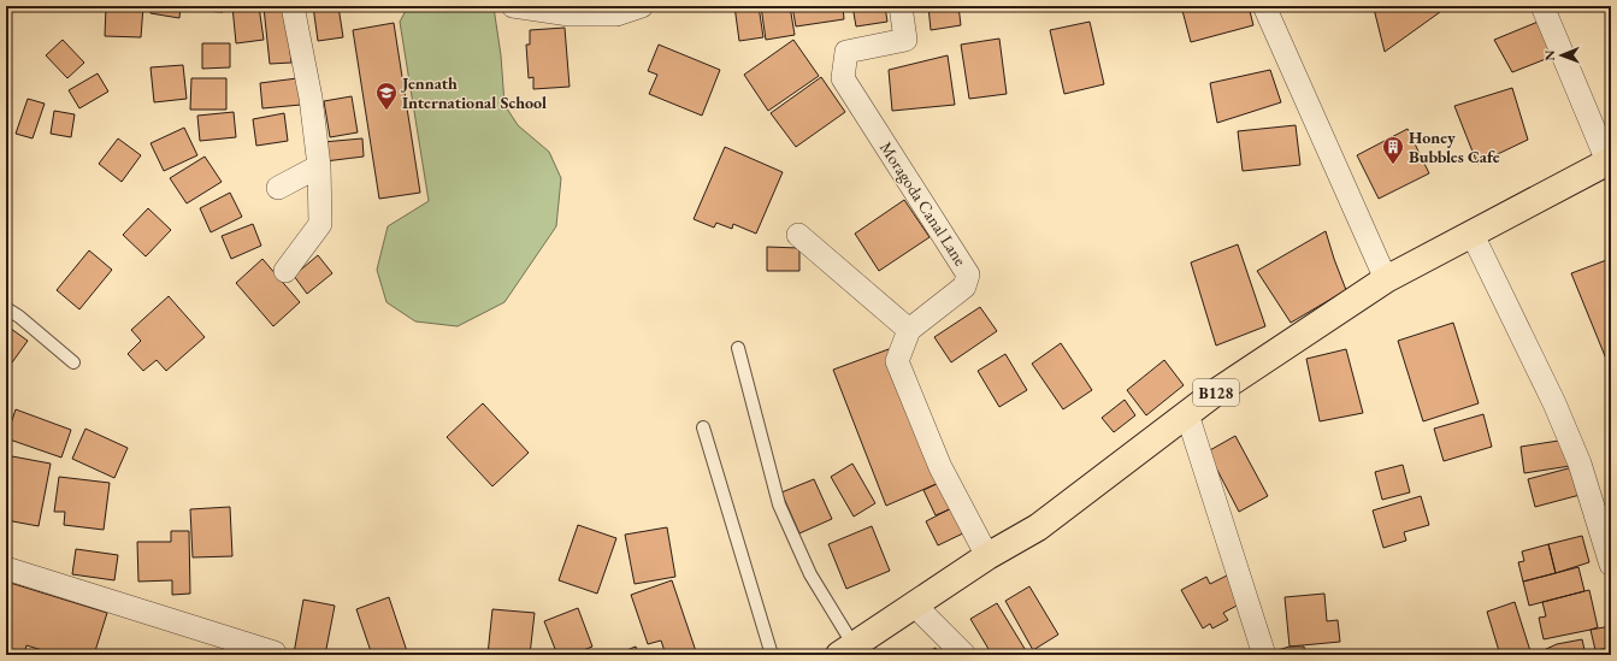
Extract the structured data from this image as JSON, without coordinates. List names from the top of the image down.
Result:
{
  "streets": {
    "main road": ["B128"],
    "street": ["Moragoda Canal Lane"]
  },
  "places": {
    "school or university": ["Jennath International School"],
    "building": ["Honey Bubbles Cafe"]
  },
  "north": "left"
}
